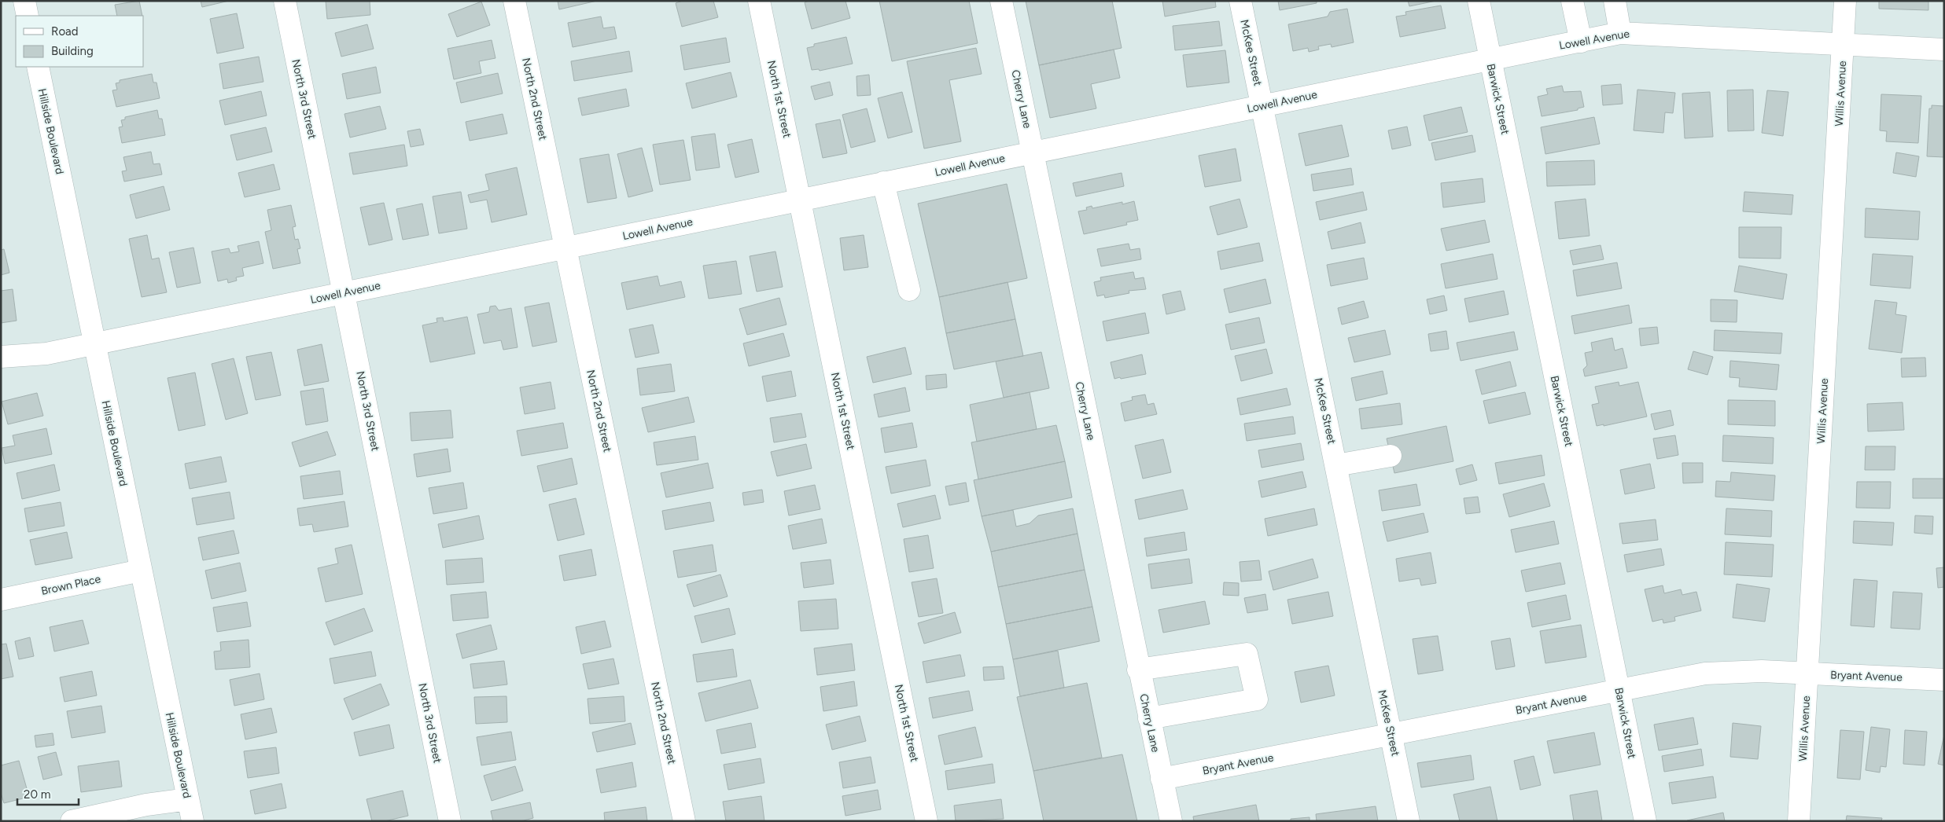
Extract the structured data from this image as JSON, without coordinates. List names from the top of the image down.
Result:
{
  "streets": {
    "street": [
      "Lowell Avenue",
      "McKee Street",
      "Willis Avenue",
      "North 3rd Street",
      "North 2nd Street",
      "North 1st Street",
      "Cherry Lane",
      "Barwick Street",
      "Hillside Boulevard",
      "Brown Place",
      "Bryant Avenue"
    ]
  },
  "crossings": [
    ["Lowell Avenue", "McKee Street"],
    ["Lowell Avenue", "Willis Avenue"],
    ["Lowell Avenue", "North 3rd Street"],
    ["Lowell Avenue", "North 2nd Street"],
    ["Lowell Avenue", "North 1st Street"],
    ["Lowell Avenue", "Cherry Lane"],
    ["Lowell Avenue", "Barwick Street"],
    ["Lowell Avenue", "Hillside Boulevard"],
    ["McKee Street", "Bryant Avenue"],
    ["Willis Avenue", "Bryant Avenue"],
    ["Cherry Lane", "Bryant Avenue"],
    ["Barwick Street", "Bryant Avenue"],
    ["Hillside Boulevard", "Brown Place"]
  ],
  "legend": ["Road", "Building"],
  "scale_bar": "20 m"
}
